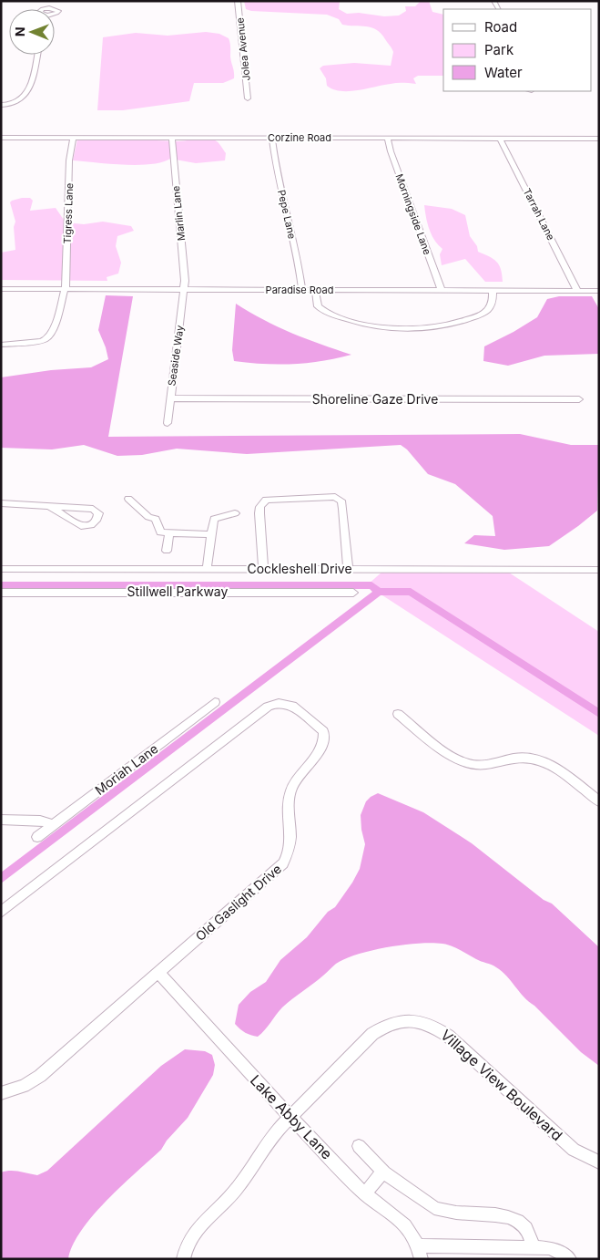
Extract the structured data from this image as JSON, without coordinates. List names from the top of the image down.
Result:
{
  "streets": {
    "street": [
      "Jolea Avenue",
      "Corzine Road",
      "Tigress Lane",
      "Marlin Lane",
      "Pepe Lane",
      "Morningside Lane",
      "Tarrah Lane",
      "Paradise Road",
      "Seaside Way",
      "Shoreline Gaze Drive",
      "Cockleshell Drive",
      "Stillwell Parkway",
      "Moriah Lane",
      "Old Gaslight Drive",
      "Village View Boulevard",
      "Lake Abby Lane"
    ]
  },
  "crossings": [
    ["Corzine Road", "Tigress Lane"],
    ["Corzine Road", "Marlin Lane"],
    ["Corzine Road", "Pepe Lane"],
    ["Corzine Road", "Morningside Lane"],
    ["Corzine Road", "Tarrah Lane"],
    ["Tigress Lane", "Paradise Road"],
    ["Marlin Lane", "Paradise Road"],
    ["Marlin Lane", "Seaside Way"],
    ["Pepe Lane", "Paradise Road"],
    ["Morningside Lane", "Paradise Road"],
    ["Tarrah Lane", "Paradise Road"],
    ["Paradise Road", "Seaside Way"],
    ["Seaside Way", "Shoreline Gaze Drive"],
    ["Old Gaslight Drive", "Lake Abby Lane"],
    ["Village View Boulevard", "Lake Abby Lane"]
  ],
  "legend": ["Road", "Park", "Water"],
  "north": "left"
}
